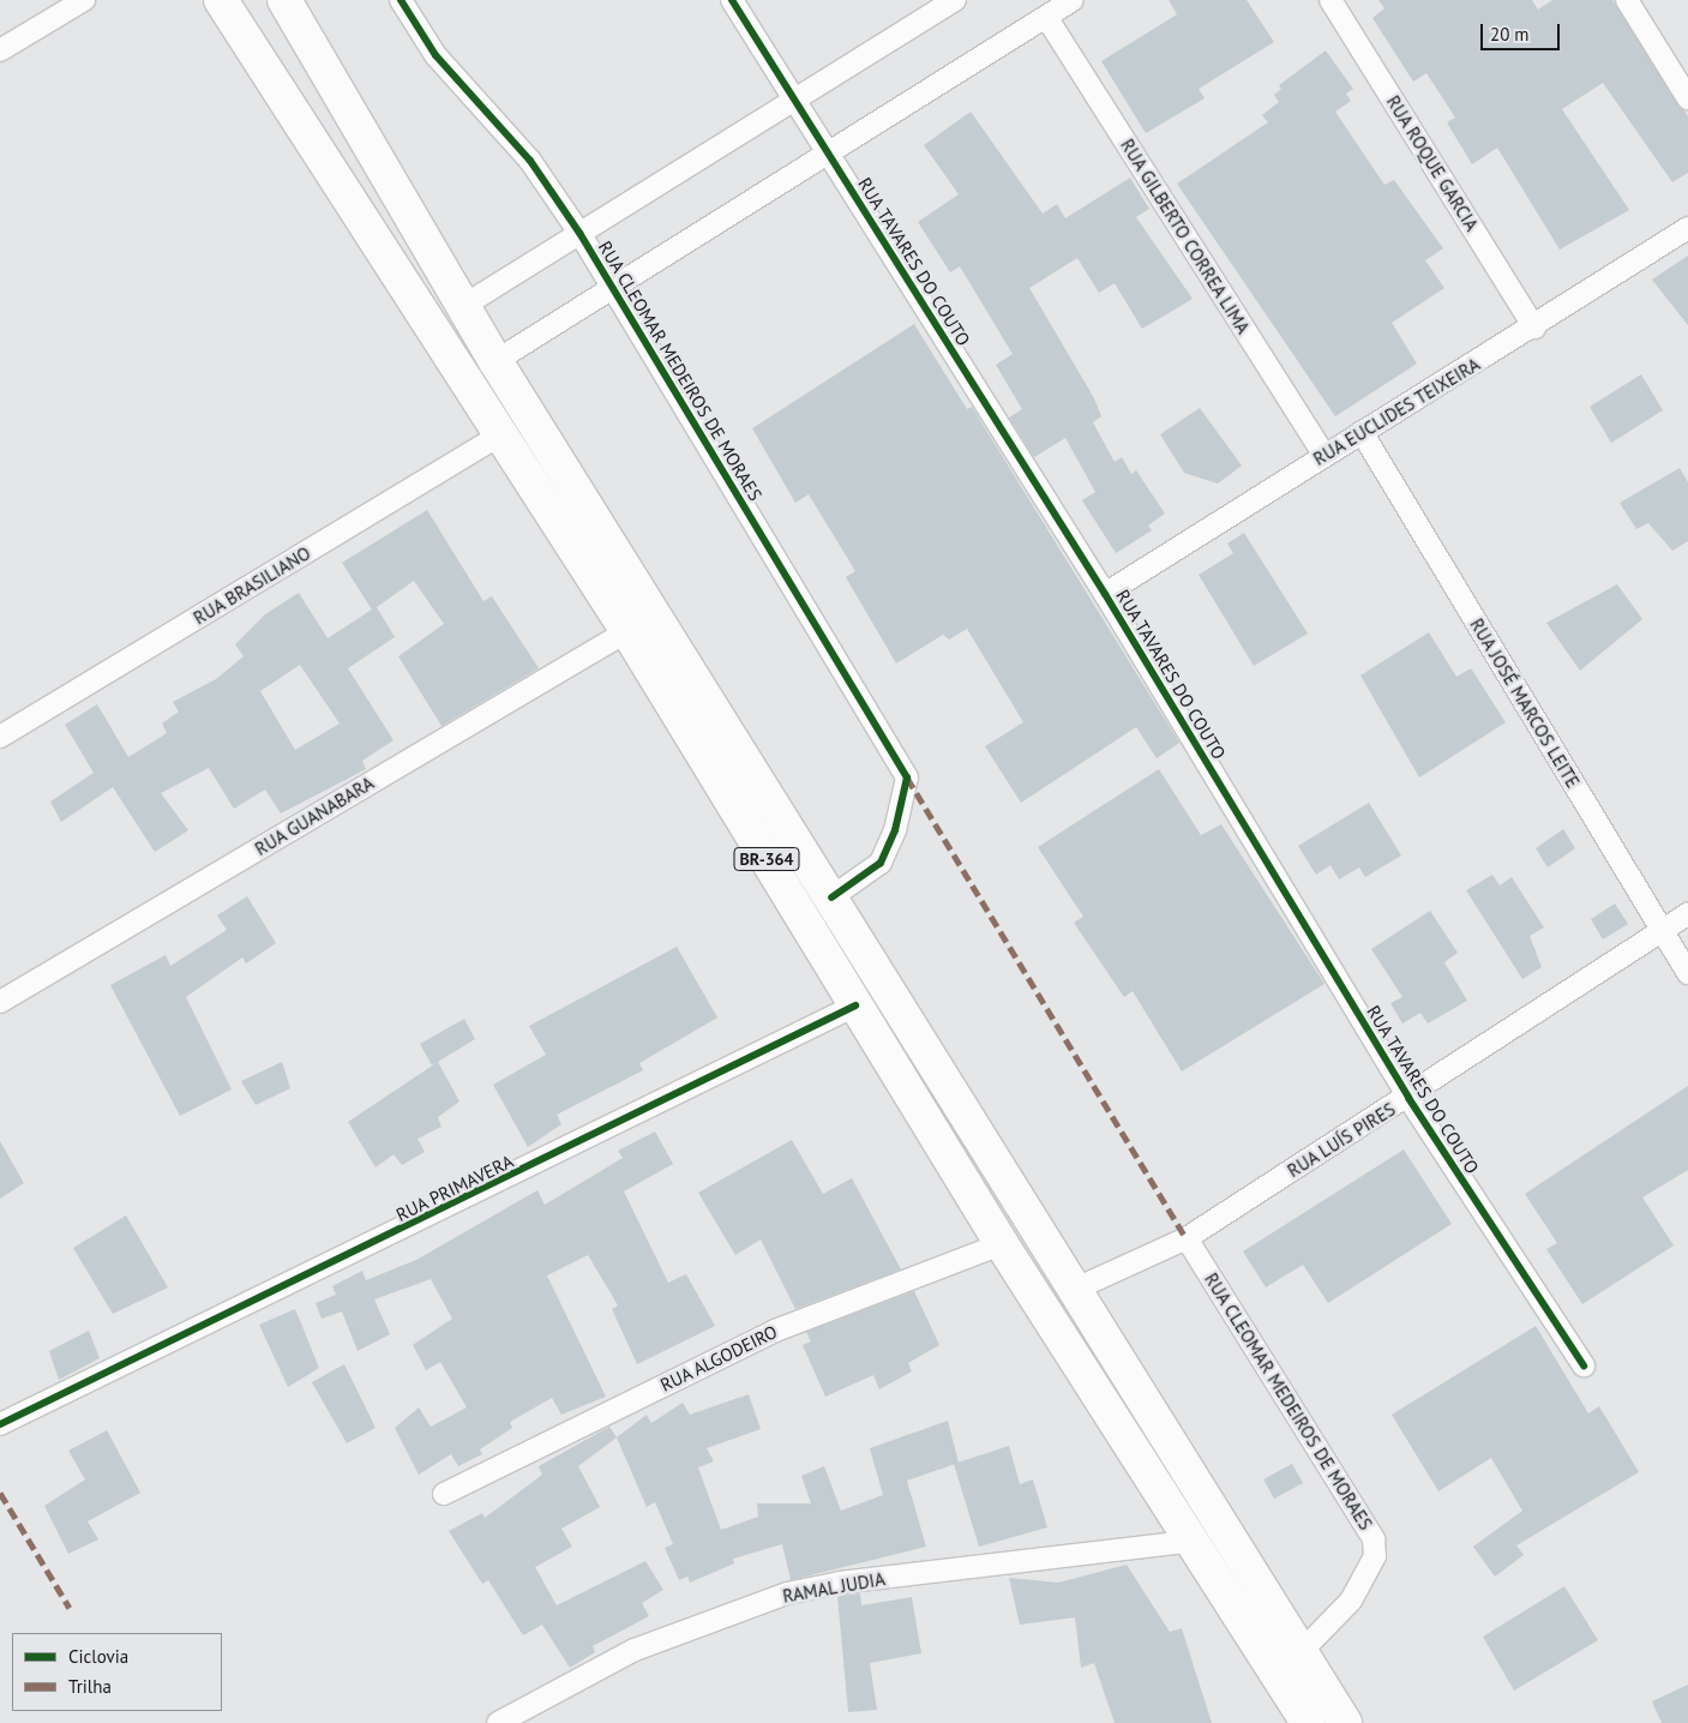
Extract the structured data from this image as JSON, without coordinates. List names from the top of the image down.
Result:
{
  "streets": {
    "highway": ["BR-364"],
    "street": [
      "RUA ROQUE GARCIA",
      "RUA GILBERTO CORREA LIMA",
      "RUA TAVARES DO COUTO",
      "RUA CLEOMAR MEDEIROS DE MORAES",
      "RUA EUCLIDES TEIXEIRA",
      "RUA BRASILIANO",
      "RUA JOSÉ MARCOS LEITE",
      "RUA GUANABARA",
      "RUA LUÍS PIRES",
      "RUA PRIMAVERA",
      "RUA ALGODEIRO",
      "RAMAL JUDIA"
    ]
  },
  "crossings": [
    ["RUA ROQUE GARCIA", "RUA EUCLIDES TEIXEIRA"],
    ["RUA GILBERTO CORREA LIMA", "RUA EUCLIDES TEIXEIRA"],
    ["RUA TAVARES DO COUTO", "RUA EUCLIDES TEIXEIRA"],
    ["RUA TAVARES DO COUTO", "RUA LUÍS PIRES"],
    ["RUA CLEOMAR MEDEIROS DE MORAES", "BR-364"],
    ["RUA CLEOMAR MEDEIROS DE MORAES", "RUA LUÍS PIRES"],
    ["RUA EUCLIDES TEIXEIRA", "RUA JOSÉ MARCOS LEITE"],
    ["RUA BRASILIANO", "BR-364"],
    ["RUA JOSÉ MARCOS LEITE", "RUA LUÍS PIRES"],
    ["RUA GUANABARA", "BR-364"],
    ["BR-364", "RUA LUÍS PIRES"],
    ["BR-364", "RUA PRIMAVERA"],
    ["BR-364", "RUA ALGODEIRO"],
    ["BR-364", "RAMAL JUDIA"]
  ],
  "legend": ["Ciclovia", "Trilha"],
  "scale_bar": "20 m"
}
